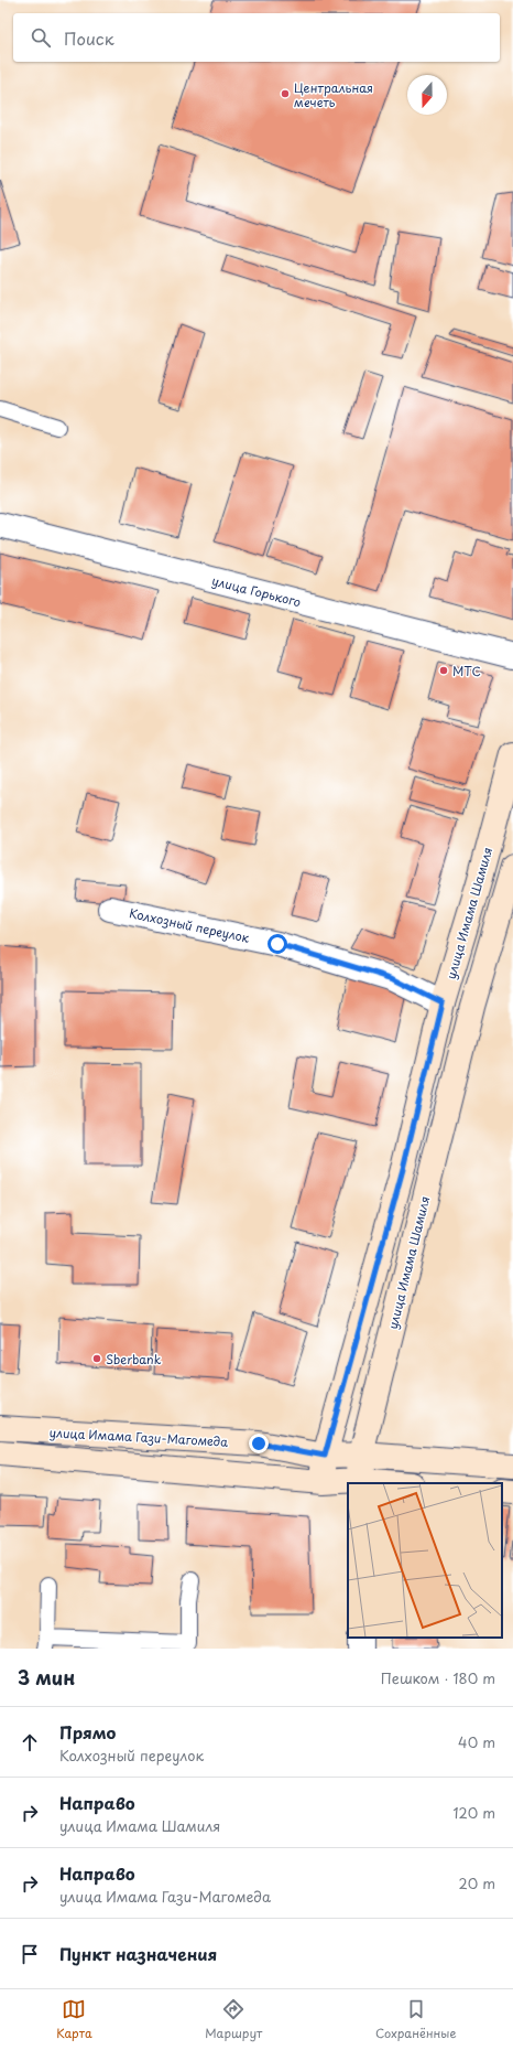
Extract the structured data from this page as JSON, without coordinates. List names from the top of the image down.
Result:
{
  "streets": {
    "main road": ["улица Имама Шамиля", "улица Имама Гази-Магомеда"],
    "street": ["улица Горького", "Колхозный переулок"]
  },
  "crossings": [
    ["улица Имама Шамиля", "Колхозный переулок"],
    ["улица Имама Шамиля", "улица Имама Гази-Магомеда"]
  ],
  "places": ["Центральная мечеть", "МТС", "Sberbank"],
  "north": "bottom",
  "page": {
    "search": "Поиск",
    "heading": ["3 мин", "Пешком · 180 m"],
    "list": [
      ["Прямо", "Колхозный переулок", "40 m"],
      ["Направо", "улица Имама Шамиля", "120 m"],
      ["Направо", "улица Имама Гази-Магомеда", "20 m"],
      "Пункт назначения"
    ],
    "nav": ["Карта", "Маршрут", "Сохранённые"]
  }
}
